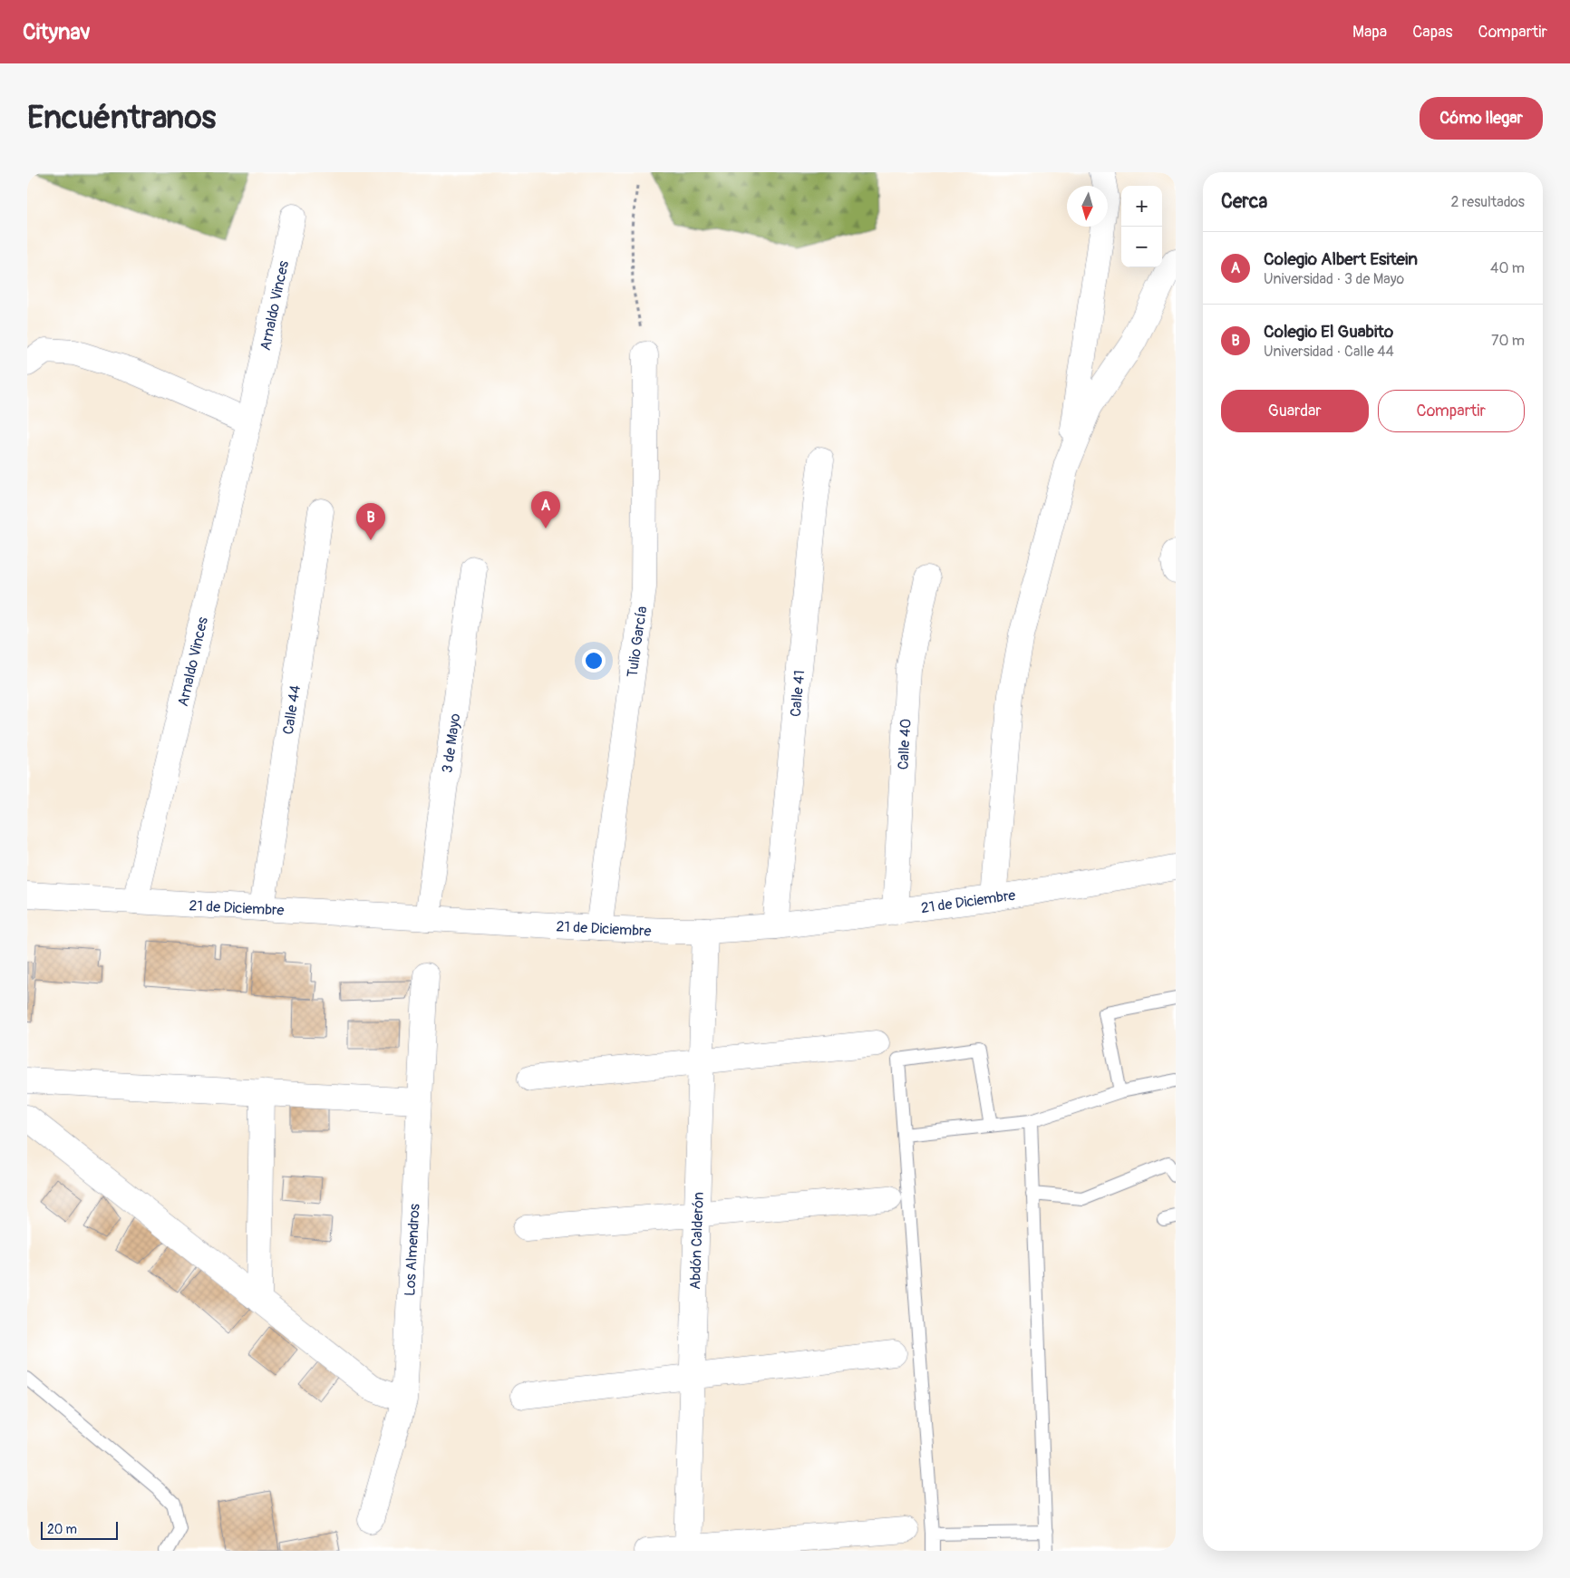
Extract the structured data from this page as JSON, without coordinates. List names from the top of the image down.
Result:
{
  "streets": {
    "street": [
      "Arnaldo Vinces",
      "Tulio García",
      "Calle 41",
      "Calle 44",
      "3 de Mayo",
      "Calle 40",
      "21 de Diciembre",
      "Abdón Calderón",
      "Los Almendros"
    ]
  },
  "crossings": [
    ["Arnaldo Vinces", "21 de Diciembre"],
    ["Tulio García", "21 de Diciembre"],
    ["Calle 41", "21 de Diciembre"],
    ["Calle 44", "21 de Diciembre"],
    ["3 de Mayo", "21 de Diciembre"],
    ["Calle 40", "21 de Diciembre"],
    ["21 de Diciembre", "Abdón Calderón"]
  ],
  "scale_bar": "20 m",
  "north": "bottom",
  "page": {
    "header": "Citynav",
    "nav": ["Mapa", "Capas", "Compartir"],
    "buttons": [
      "Cómo llegar",
      ["Guardar", "Compartir"]
    ],
    "title": "Encuéntranos",
    "heading": ["Cerca", "2 resultados"],
    "map_buttons": ["+", "−"],
    "list": [
      {
        "mark": "A",
        "name": "Colegio Albert Esitein",
        "note": "Universidad · 3 de Mayo",
        "value": "40 m"
      },
      {
        "mark": "B",
        "name": "Colegio El Guabito",
        "note": "Universidad · Calle 44",
        "value": "70 m"
      }
    ],
    "pins": ["A", "B"],
    "scale": "20 m"
  }
}
